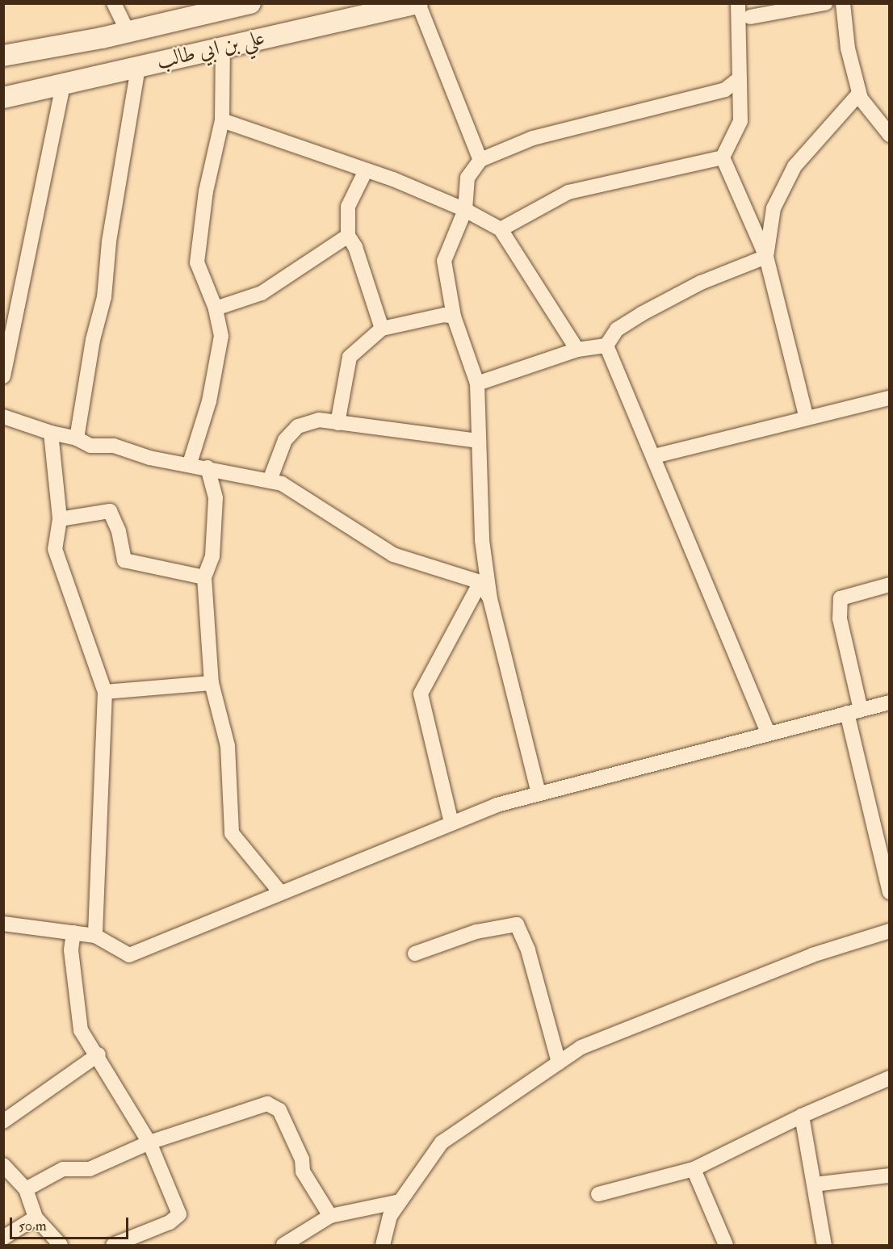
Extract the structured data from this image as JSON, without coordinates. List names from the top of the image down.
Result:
{
  "streets": {
    "main road": ["علي بن ابي طالب"]
  },
  "scale_bar": "50 m"
}
